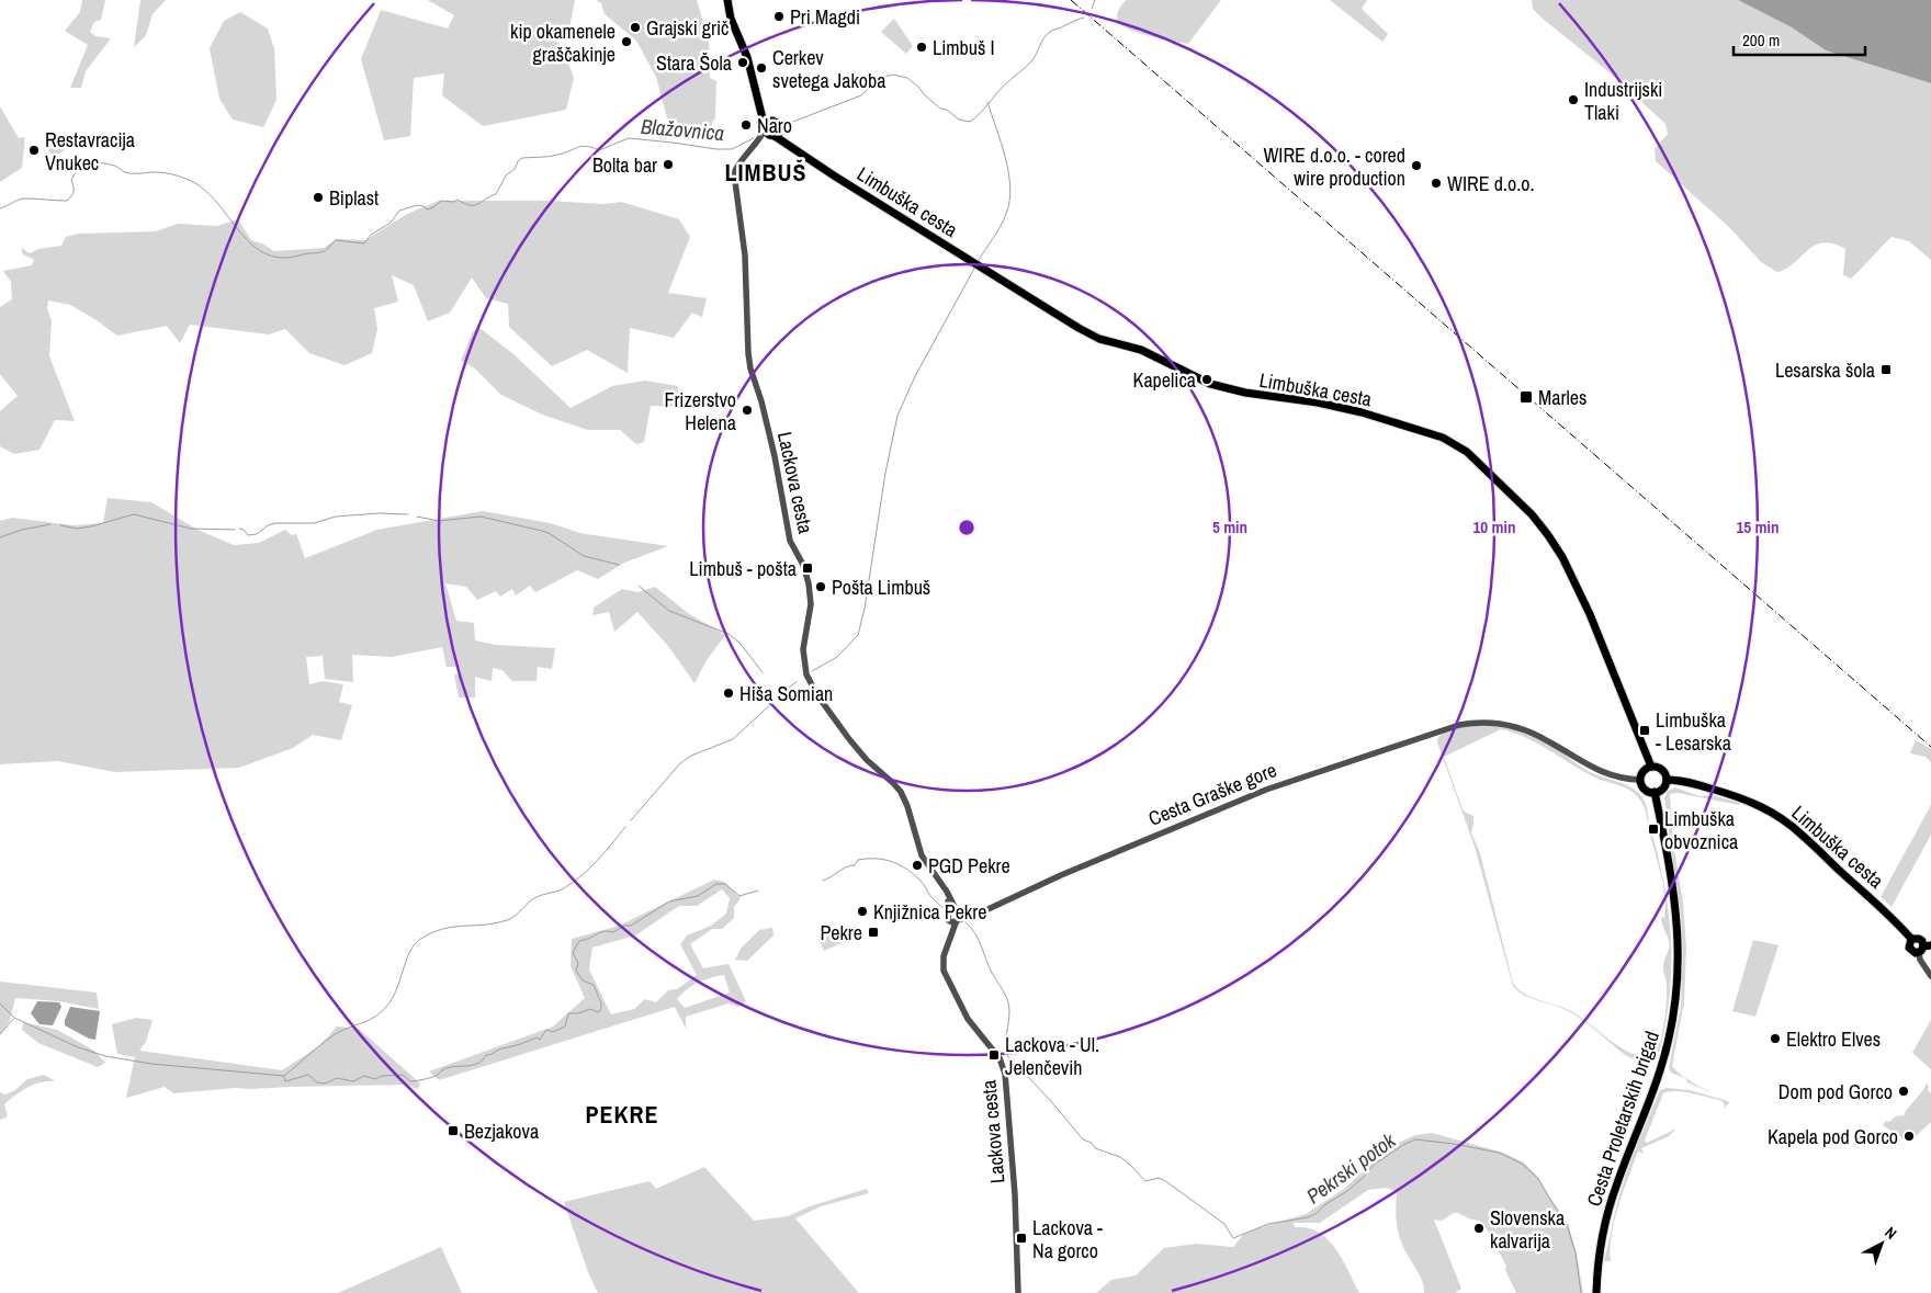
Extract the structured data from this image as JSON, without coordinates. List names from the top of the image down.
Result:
{
  "streets": {
    "main road": ["Limbuška cesta", "Cesta Proletarskih brigad"],
    "street": ["Lackova cesta", "Cesta Graške gore"]
  },
  "crossings": [
    ["Limbuška cesta", "Cesta Graške gore"],
    ["Limbuška cesta", "Cesta Proletarskih brigad"],
    ["Lackova cesta", "Cesta Graške gore"],
    ["Cesta Graške gore", "Cesta Proletarskih brigad"]
  ],
  "districts": ["LIMBUŠ", "PEKRE"],
  "water": ["Blažovnica", "Pekrski potok"],
  "places": {
    "other": [
      "Pri Magdi",
      "Grajski grič",
      "kip okamenele graščakinje",
      "Limbuš I",
      "Stara Šola",
      "Cerkev svetega Jakoba",
      "Industrijski Tlaki",
      "Naro",
      "Restavracija Vnukec",
      "Bolta bar",
      "WIRE d.o.o. - cored wire production",
      "WIRE d.o.o.",
      "Biplast",
      "Kapelica",
      "Frizerstvo Helena",
      "Pošta Limbuš",
      "Hiša Somian",
      "PGD Pekre",
      "Knjižnica Pekre",
      "Elektro Elves",
      "Dom pod Gorco",
      "Kapela pod Gorco",
      "Slovenska kalvarija"
    ],
    "transit": [
      "Lesarska šola",
      "Marles",
      "Limbuš - pošta",
      "Limbuška - Lesarska",
      "Limbuška obvoznica",
      "Pekre",
      "Lackova - Ul. Jelenčevih",
      "Bezjakova",
      "Lackova - Na gorco"
    ]
  },
  "scale_bar": "200 m",
  "north": "top right",
  "rings": ["5 min", "10 min", "15 min"]
}
